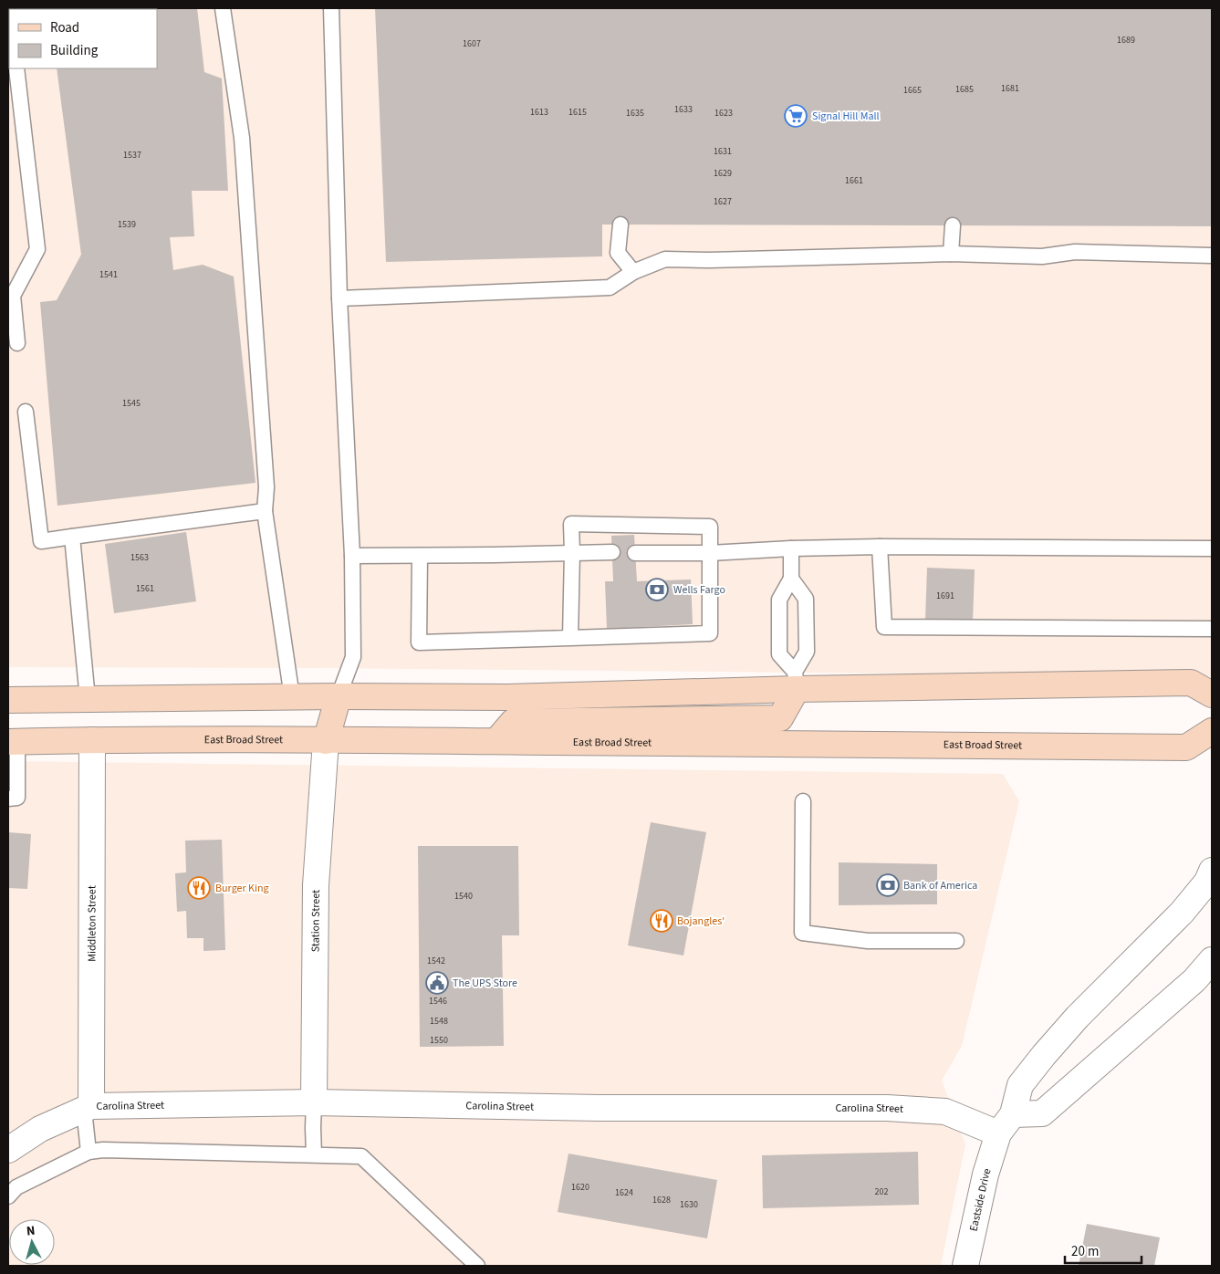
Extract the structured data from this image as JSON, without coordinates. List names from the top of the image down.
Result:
{
  "streets": {
    "main road": ["East Broad Street"],
    "street": [
      "Station Street",
      "Middleton Street",
      "Carolina Street",
      "Eastside Drive"
    ]
  },
  "crossings": [
    ["East Broad Street", "Station Street"],
    ["East Broad Street", "Middleton Street"],
    ["Station Street", "Carolina Street"],
    ["Middleton Street", "Carolina Street"],
    ["Carolina Street", "Eastside Drive"]
  ],
  "places": {
    "supermarket": ["Signal Hill Mall"],
    "bank": ["Wells Fargo", "Bank of America"],
    "restaurant": ["Burger King", "Bojangles'"],
    "public building": ["The UPS Store"]
  },
  "house_numbers": [
    "1689",
    "1607",
    "1681",
    "1685",
    "1665",
    "1633",
    "1613",
    "1615",
    "1635",
    "1623",
    "1631",
    "1537",
    "1629",
    "1661",
    "1627",
    "1539",
    "1541",
    "1545",
    "1563",
    "1561",
    "1691",
    "1540",
    "1542",
    "1546",
    "1548",
    "1550",
    "1620",
    "202",
    "1624",
    "1628",
    "1630"
  ],
  "legend": ["Road", "Building"],
  "scale_bar": "20 m",
  "north": "top"
}
